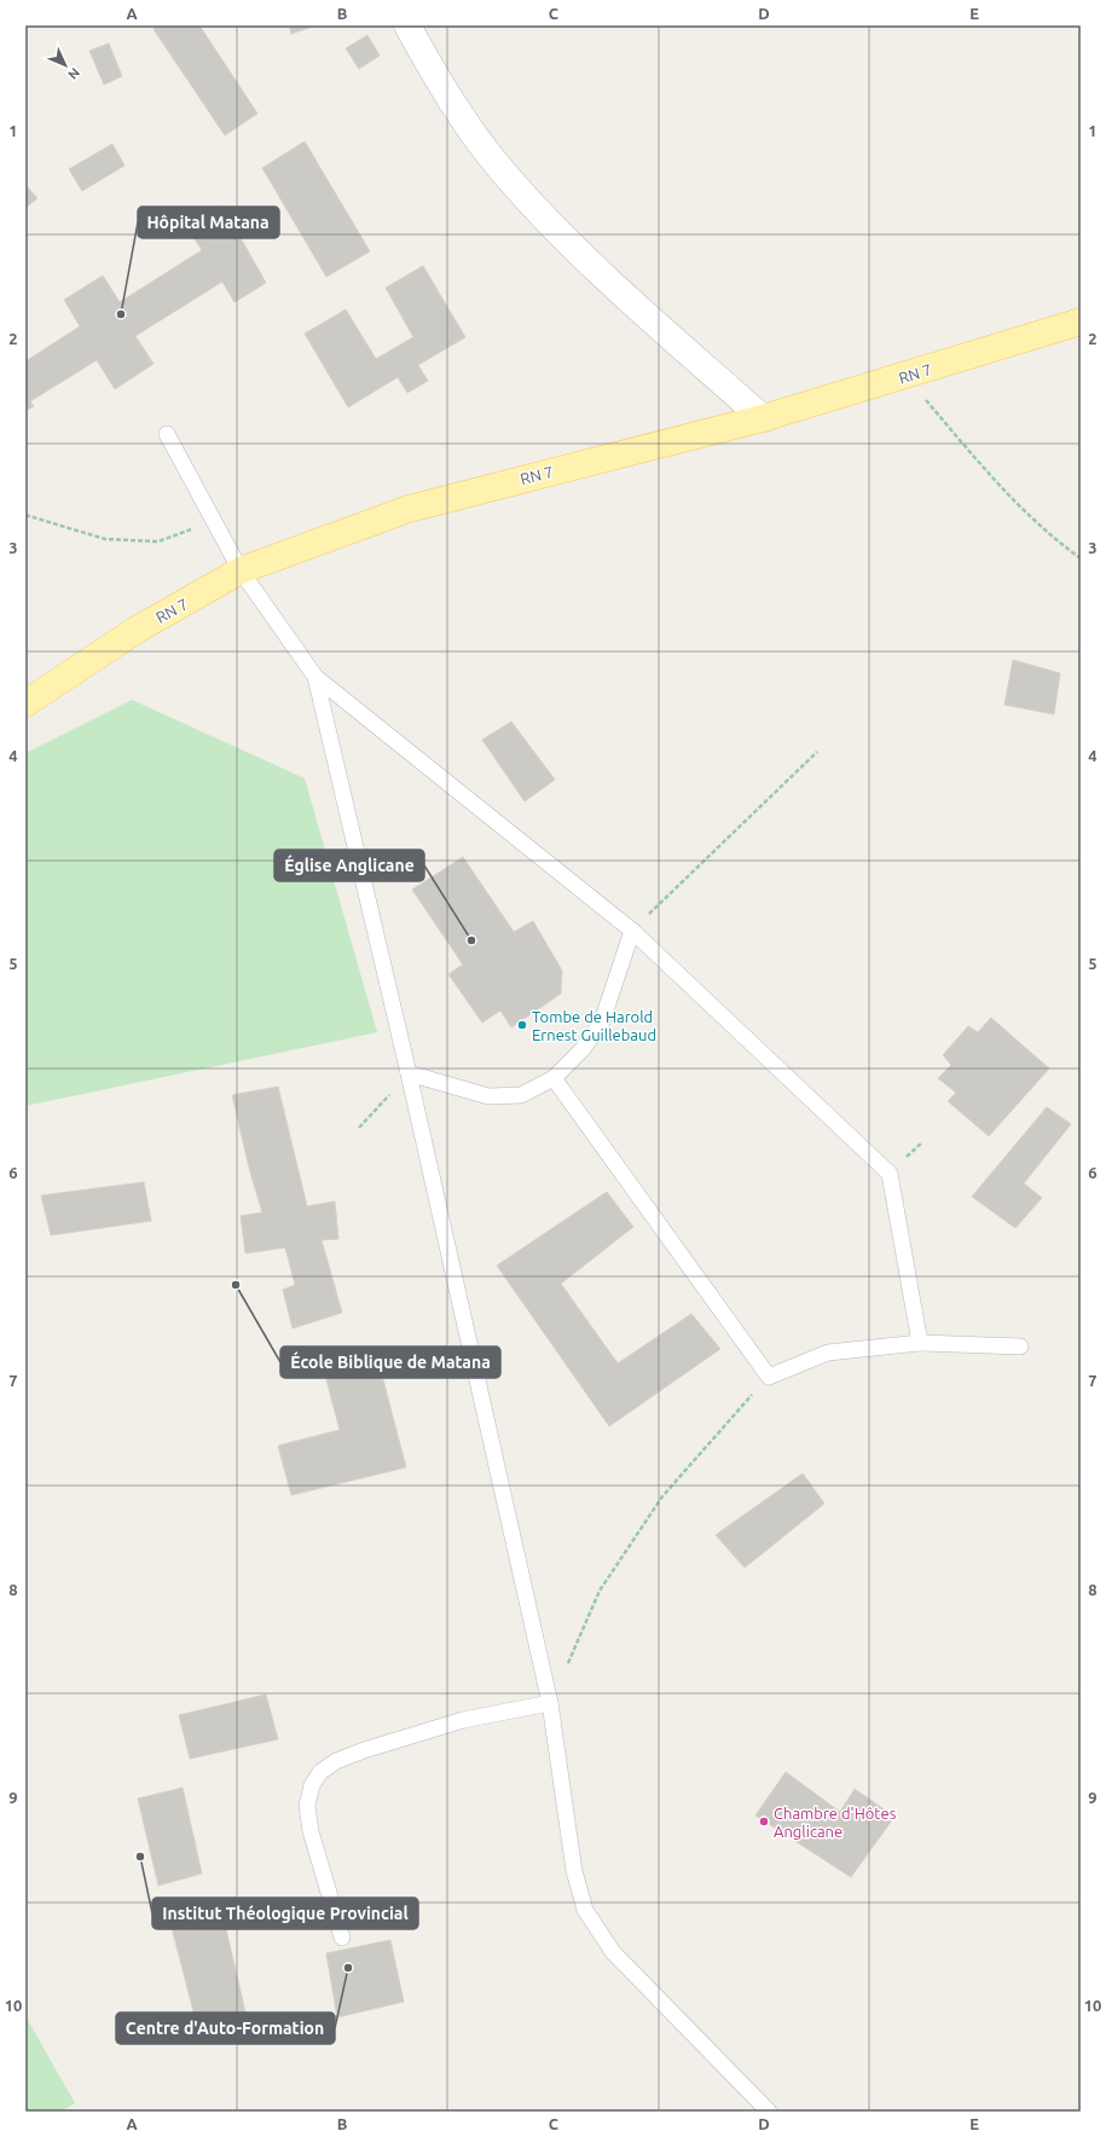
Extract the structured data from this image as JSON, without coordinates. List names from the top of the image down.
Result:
{
  "streets": {
    "main road": ["RN 7"]
  },
  "places": [
    "Hôpital Matana",
    "Église Anglicane",
    "Tombe de Harold Ernest Guillebaud",
    "École Biblique de Matana",
    "Chambre d'Hôtes Anglicane",
    "Institut Théologique Provincial",
    "Centre d'Auto-Formation"
  ],
  "north": "bottom right",
  "grid": {
    "columns": [
      "A",
      "B",
      "C",
      "D",
      "E"
    ],
    "rows": [
      "1",
      "2",
      "3",
      "4",
      "5",
      "6",
      "7",
      "8",
      "9",
      "10"
    ]
  }
}
